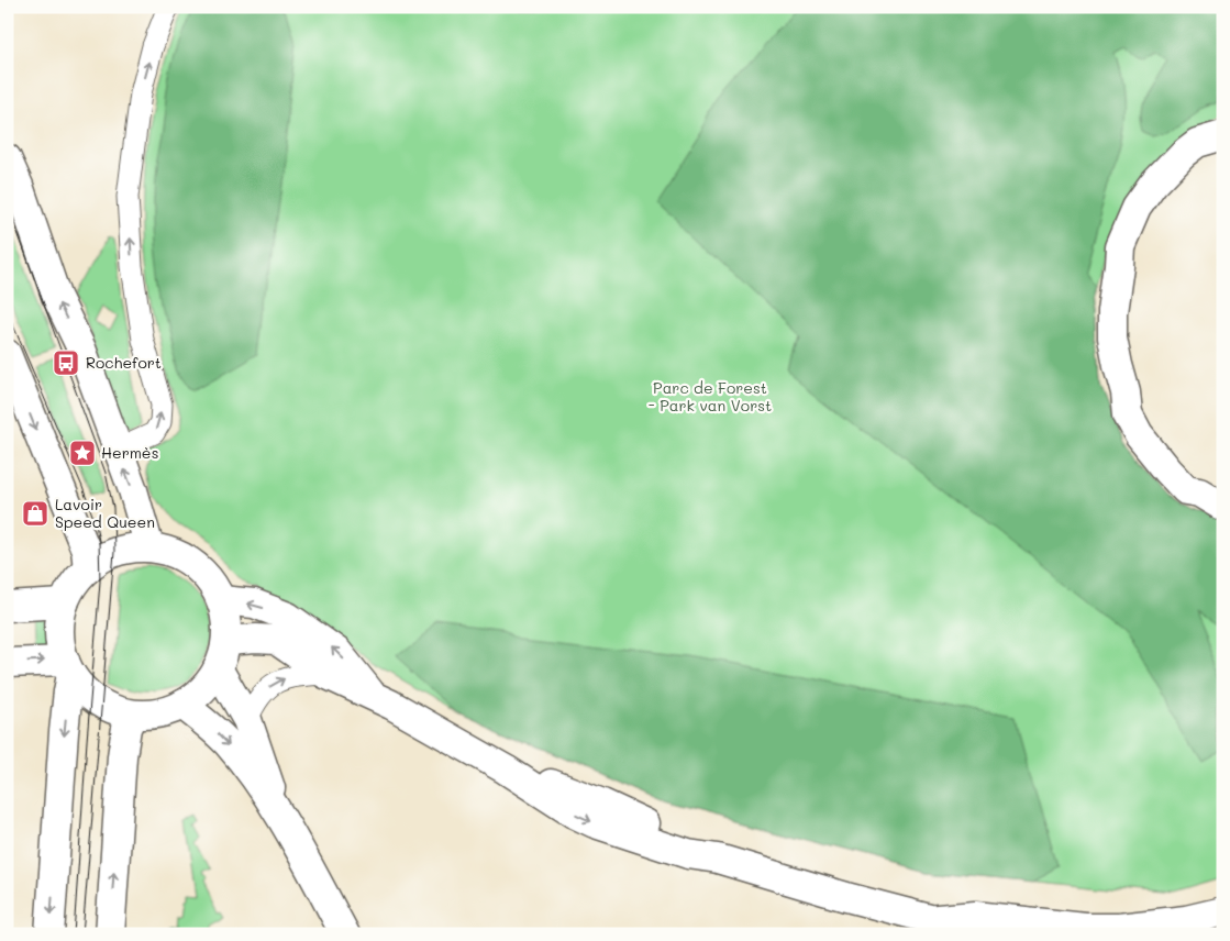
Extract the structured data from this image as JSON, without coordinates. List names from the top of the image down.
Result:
{
  "parks": ["Parc de Forest - Park van Vorst"],
  "places": {
    "bus stop": ["Rochefort"],
    "place": ["Hermès"],
    "shop": ["Lavoir Speed Queen"]
  }
}
